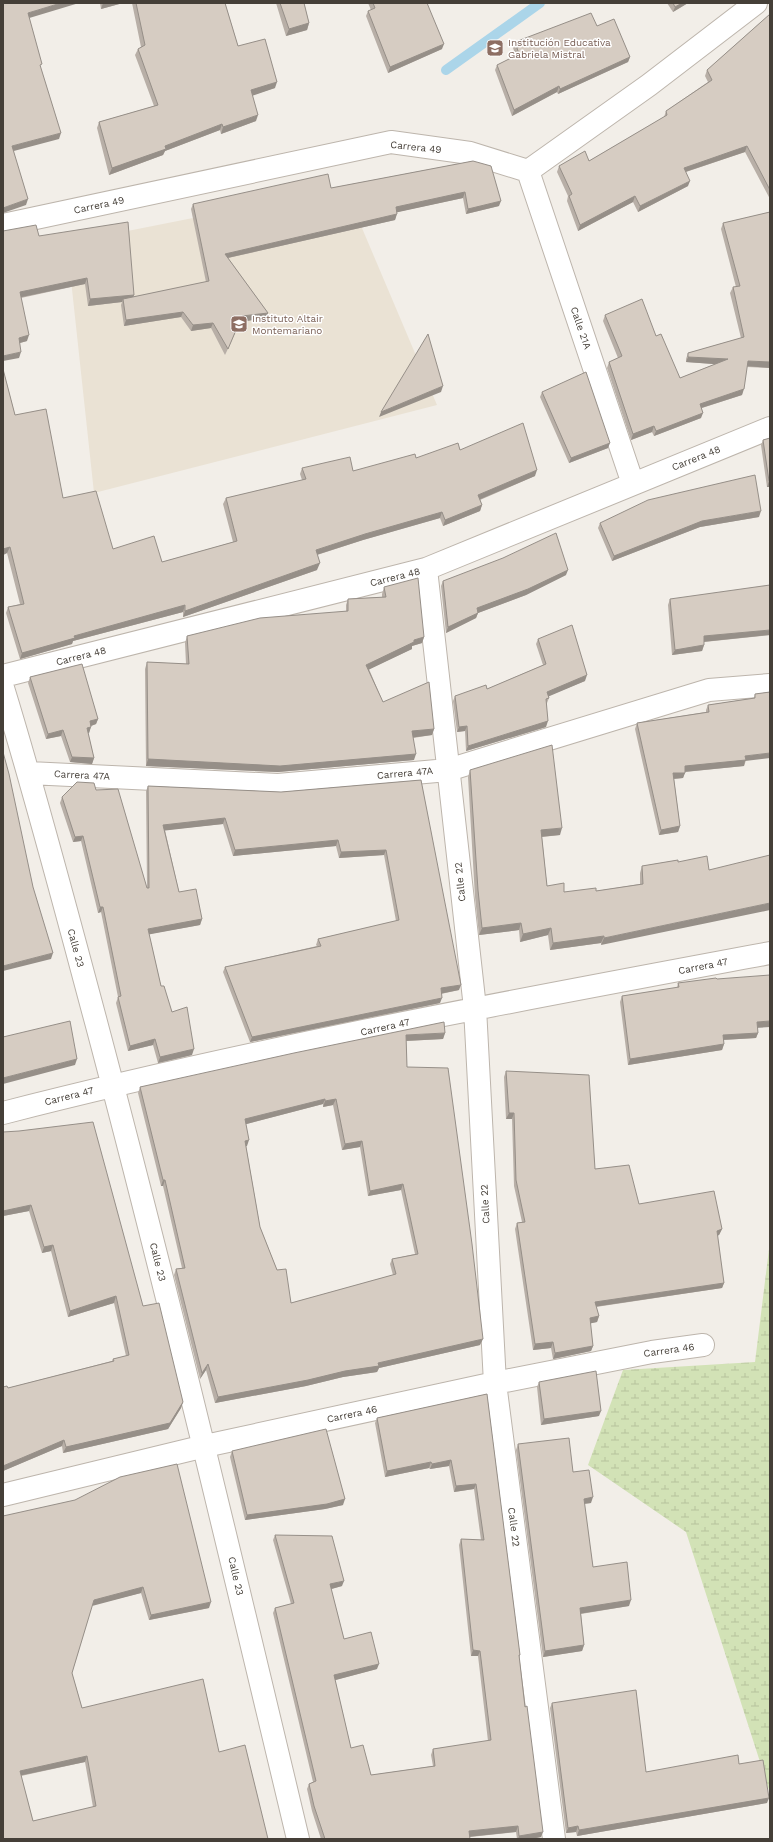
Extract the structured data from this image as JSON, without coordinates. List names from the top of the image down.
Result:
{
  "streets": {
    "street": [
      "Carrera 49",
      "Calle 21A",
      "Carrera 48",
      "Carrera 47A",
      "Calle 22",
      "Calle 23",
      "Carrera 47",
      "Carrera 46"
    ]
  },
  "crossings": [
    ["Carrera 49", "Calle 21A"],
    ["Calle 21A", "Carrera 48"],
    ["Carrera 48", "Calle 22"],
    ["Carrera 47A", "Calle 22"],
    ["Carrera 47A", "Calle 23"],
    ["Calle 22", "Carrera 47"],
    ["Calle 22", "Carrera 46"],
    ["Calle 23", "Carrera 47"],
    ["Calle 23", "Carrera 46"]
  ],
  "places": {
    "school or university": ["Institución Educativa Gabriela Mistral", "Instituto Altair Montemariano"]
  }
}
